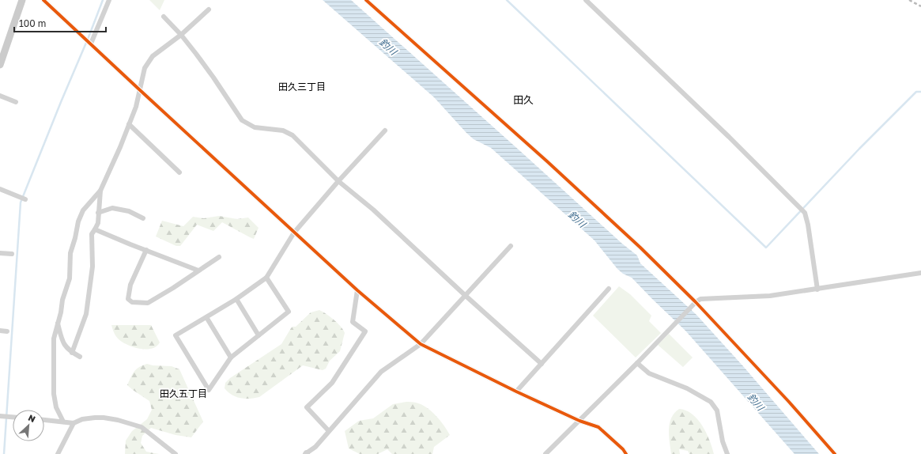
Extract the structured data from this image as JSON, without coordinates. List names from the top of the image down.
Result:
{
  "districts": ["田久三丁目", "田久", "田久五丁目"],
  "water": ["釣川"],
  "scale_bar": "100 m",
  "north": "top right"
}
